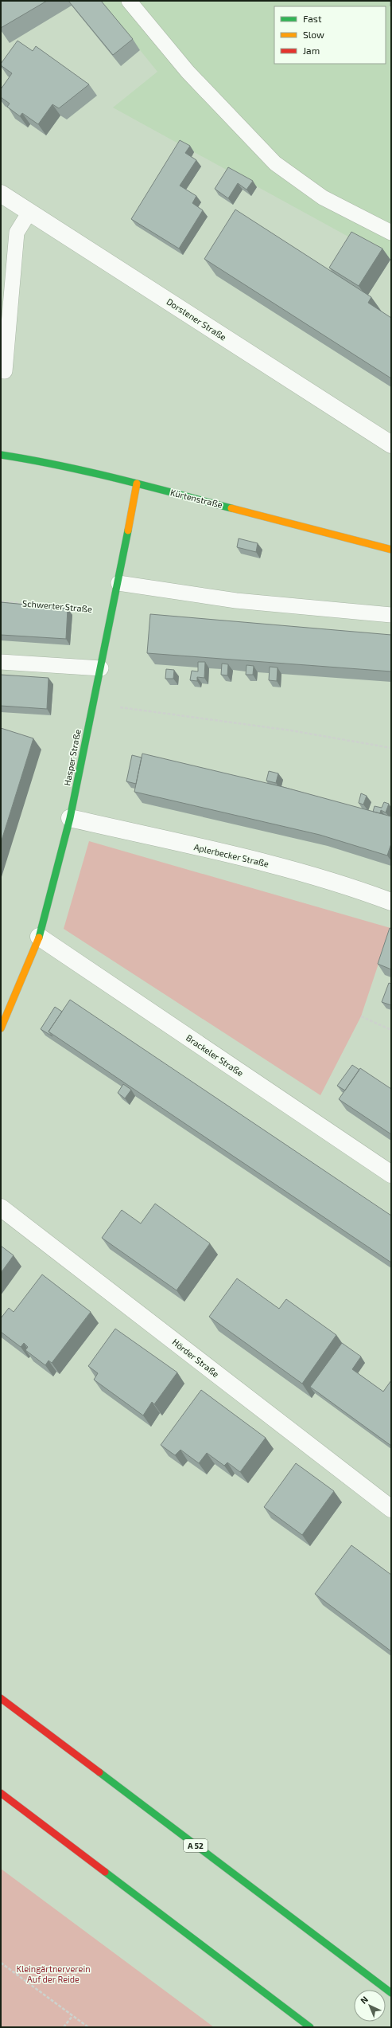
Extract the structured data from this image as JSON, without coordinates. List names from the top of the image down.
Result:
{
  "streets": {
    "main road": ["Kürtenstraße", "Hasper Straße", "A 52"],
    "street": [
      "Dorstener Straße",
      "Aplerbecker Straße",
      "Brackeler Straße",
      "Hörder Straße"
    ],
    "path": ["Schwerter Straße"]
  },
  "crossings": [
    ["Kürtenstraße", "Hasper Straße"],
    ["Schwerter Straße", "Hasper Straße"],
    ["Hasper Straße", "Aplerbecker Straße"],
    ["Hasper Straße", "Brackeler Straße"]
  ],
  "parks": ["Kleingärtnerverein Auf der Reide"],
  "legend": ["Fast", "Slow", "Jam"],
  "north": "top left"
}
